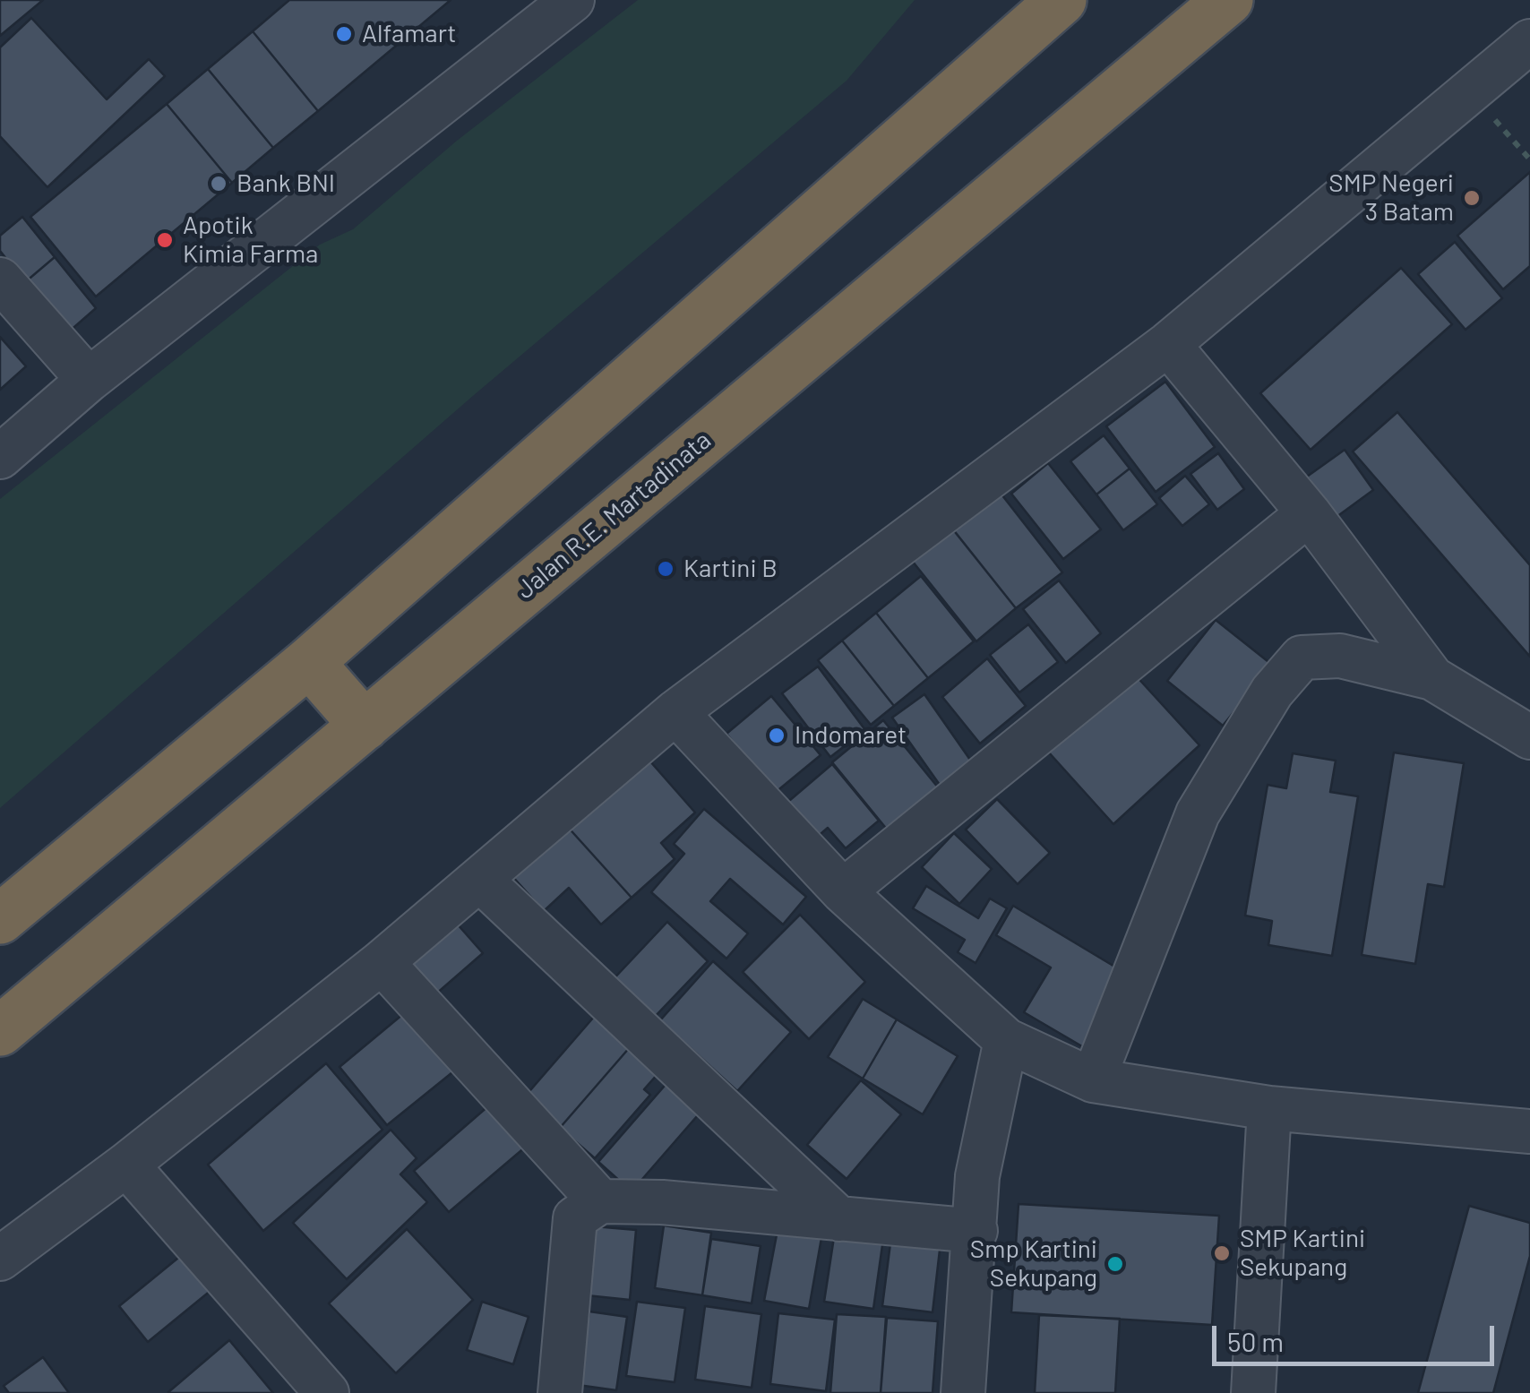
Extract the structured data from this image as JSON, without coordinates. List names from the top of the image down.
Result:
{
  "streets": {
    "highway": ["Jalan R.E. Martadinata"]
  },
  "places": [
    "Alfamart",
    "Bank BNI",
    "SMP Negeri 3 Batam",
    "Apotik Kimia Farma",
    "Kartini B",
    "Indomaret",
    "SMP Kartini Sekupang",
    "Smp Kartini Sekupang"
  ],
  "scale_bar": "50 m"
}
